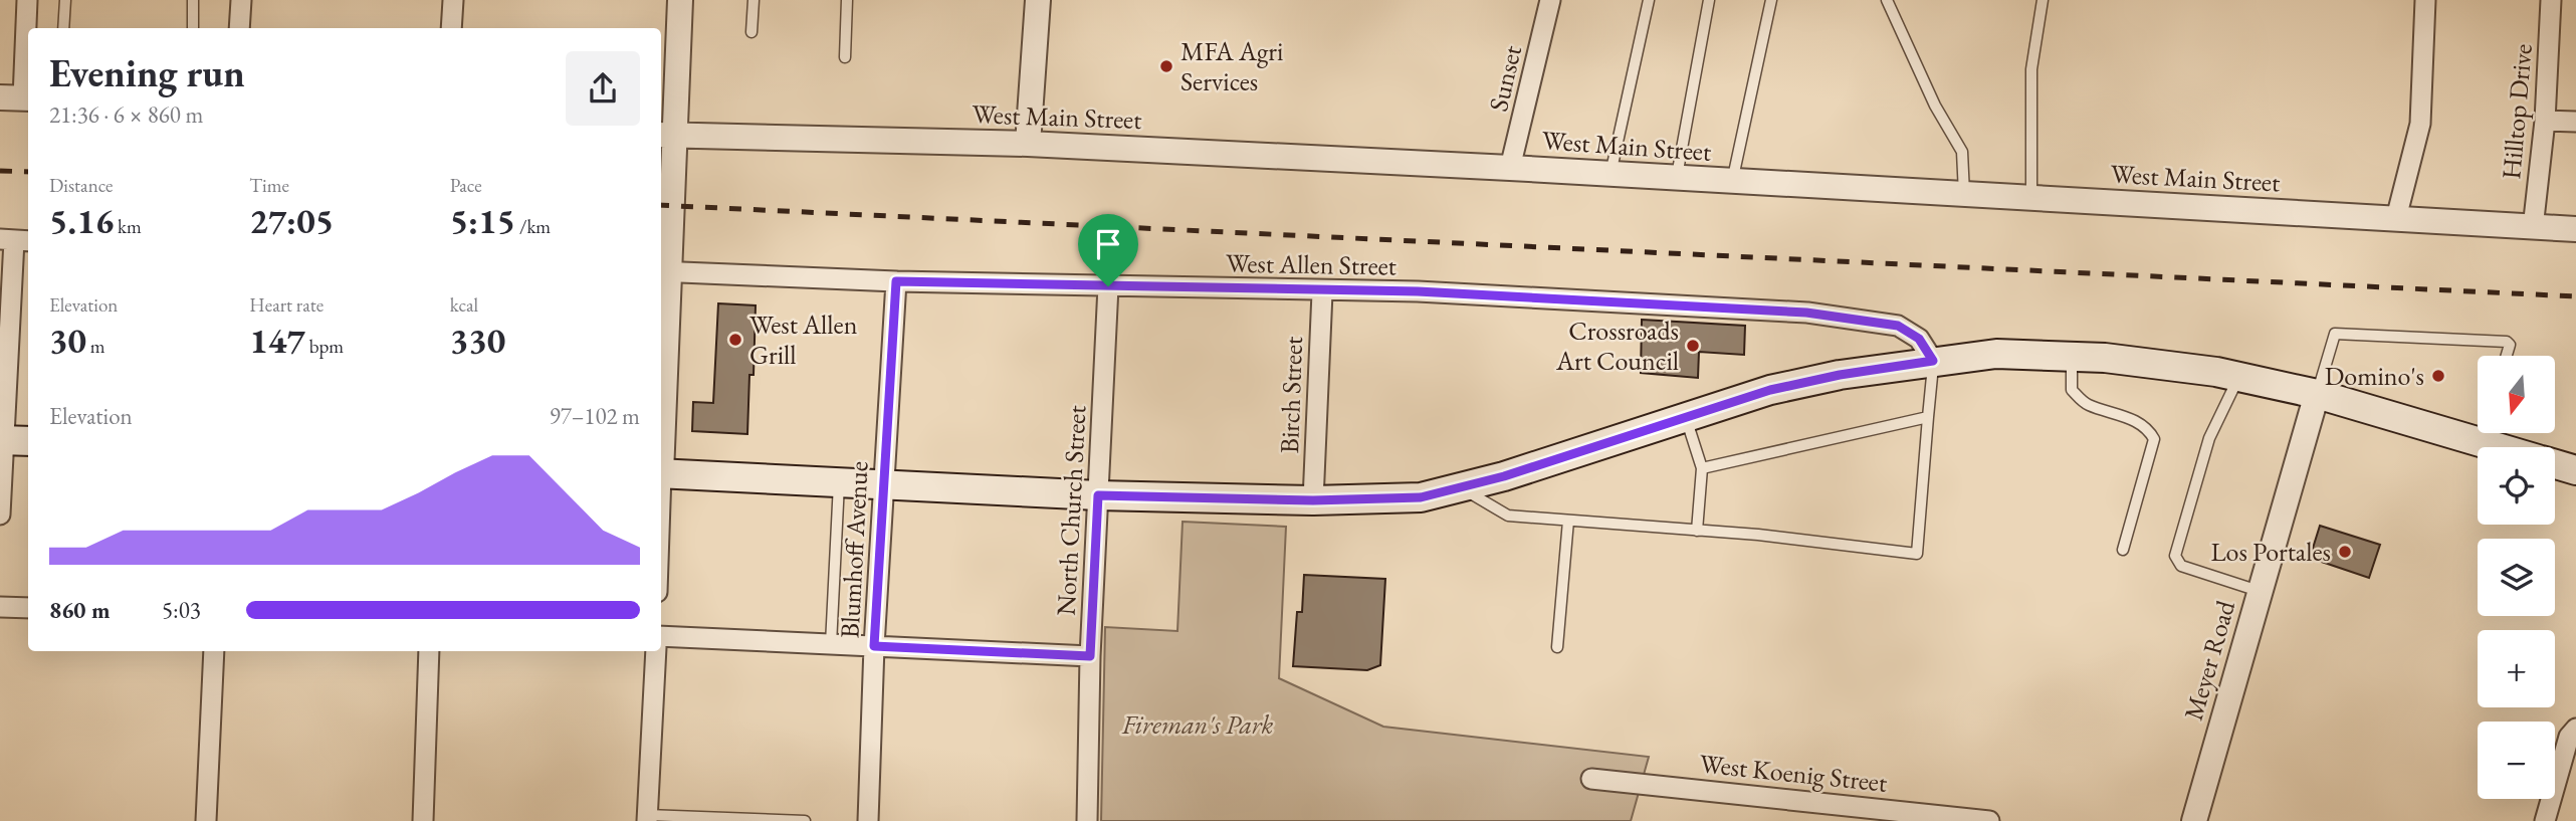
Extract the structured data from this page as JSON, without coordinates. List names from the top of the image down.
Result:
{
  "streets": {
    "street": [
      "Sunset",
      "Hilltop Drive",
      "West Main Street",
      "West Allen Street",
      "Birch Street",
      "North Church Street",
      "Blumhoff Avenue",
      "Meyer Road",
      "West Koenig Street"
    ]
  },
  "crossings": [
    ["Sunset", "West Main Street"],
    ["Hilltop Drive", "West Main Street"],
    ["West Allen Street", "Birch Street"],
    ["West Allen Street", "North Church Street"],
    ["West Allen Street", "Blumhoff Avenue"]
  ],
  "parks": ["Fireman's Park"],
  "places": [
    "MFA Agri Services",
    "West Allen Grill",
    "Crossroads Art Council",
    "Domino's",
    "Los Portales"
  ],
  "north": "bottom",
  "page": {
    "heading": ["Evening run", "21:36 · 6 × 860 m"],
    "stats": [
      ["Distance", "5.16 km"],
      ["Time", "27:05"],
      ["Pace", "5:15 /km"],
      ["Elevation", "30 m"],
      ["Heart rate", "147 bpm"],
      ["kcal", "330"]
    ],
    "map_buttons": ["+", "−"],
    "chart": ["Elevation", "97–102 m"],
    "list": [
      {
        "name": "860 m",
        "note": "5:03"
      }
    ]
  }
}
